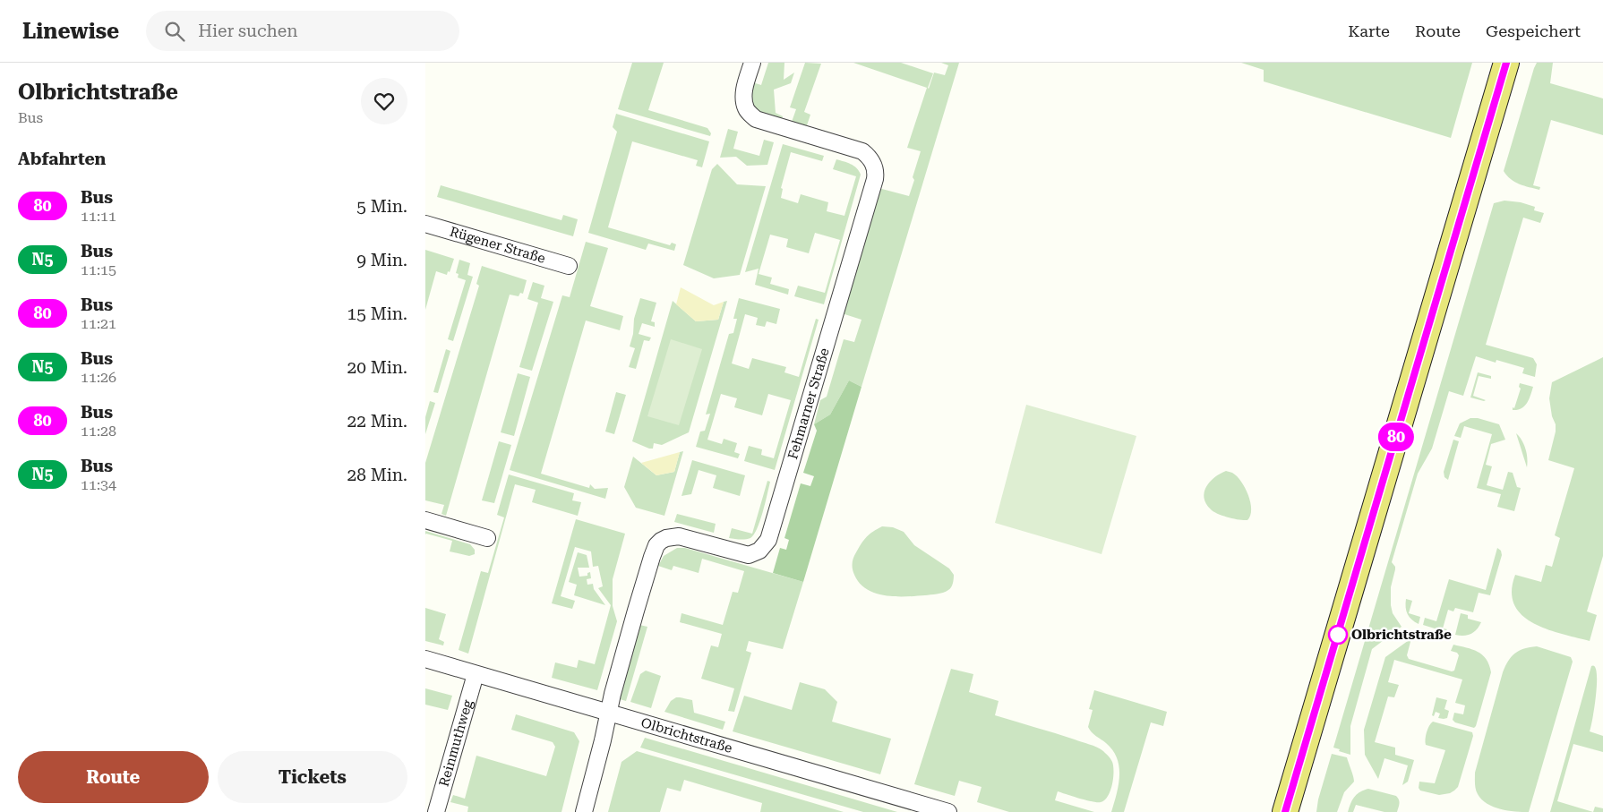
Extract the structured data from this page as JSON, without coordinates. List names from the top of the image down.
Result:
{
  "streets": {
    "street": [
      "Rügener Straße",
      "Fehmarner Straße",
      "Olbrichtstraße",
      "Reinmuthweg"
    ]
  },
  "crossings": [
    ["Fehmarner Straße", "Olbrichtstraße"],
    ["Olbrichtstraße", "Reinmuthweg"]
  ],
  "places": ["Olbrichtstraße"],
  "lines": ["bus line 80"],
  "page": {
    "header": "Linewise",
    "search": "Hier suchen",
    "nav": ["Karte", "Route", "Gespeichert"],
    "heading": [
      ["Olbrichtstraße", "Bus"],
      "Abfahrten"
    ],
    "on_map": "80",
    "list": [
      {
        "mark": "80",
        "name": "Bus",
        "note": "11:11",
        "value": "5 Min."
      },
      {
        "mark": "N5",
        "name": "Bus",
        "note": "11:15",
        "value": "9 Min."
      },
      {
        "mark": "80",
        "name": "Bus",
        "note": "11:21",
        "value": "15 Min."
      },
      {
        "mark": "N5",
        "name": "Bus",
        "note": "11:26",
        "value": "20 Min."
      },
      {
        "mark": "80",
        "name": "Bus",
        "note": "11:28",
        "value": "22 Min."
      },
      {
        "mark": "N5",
        "name": "Bus",
        "note": "11:34",
        "value": "28 Min."
      }
    ],
    "buttons": ["Route", "Tickets"]
  }
}
